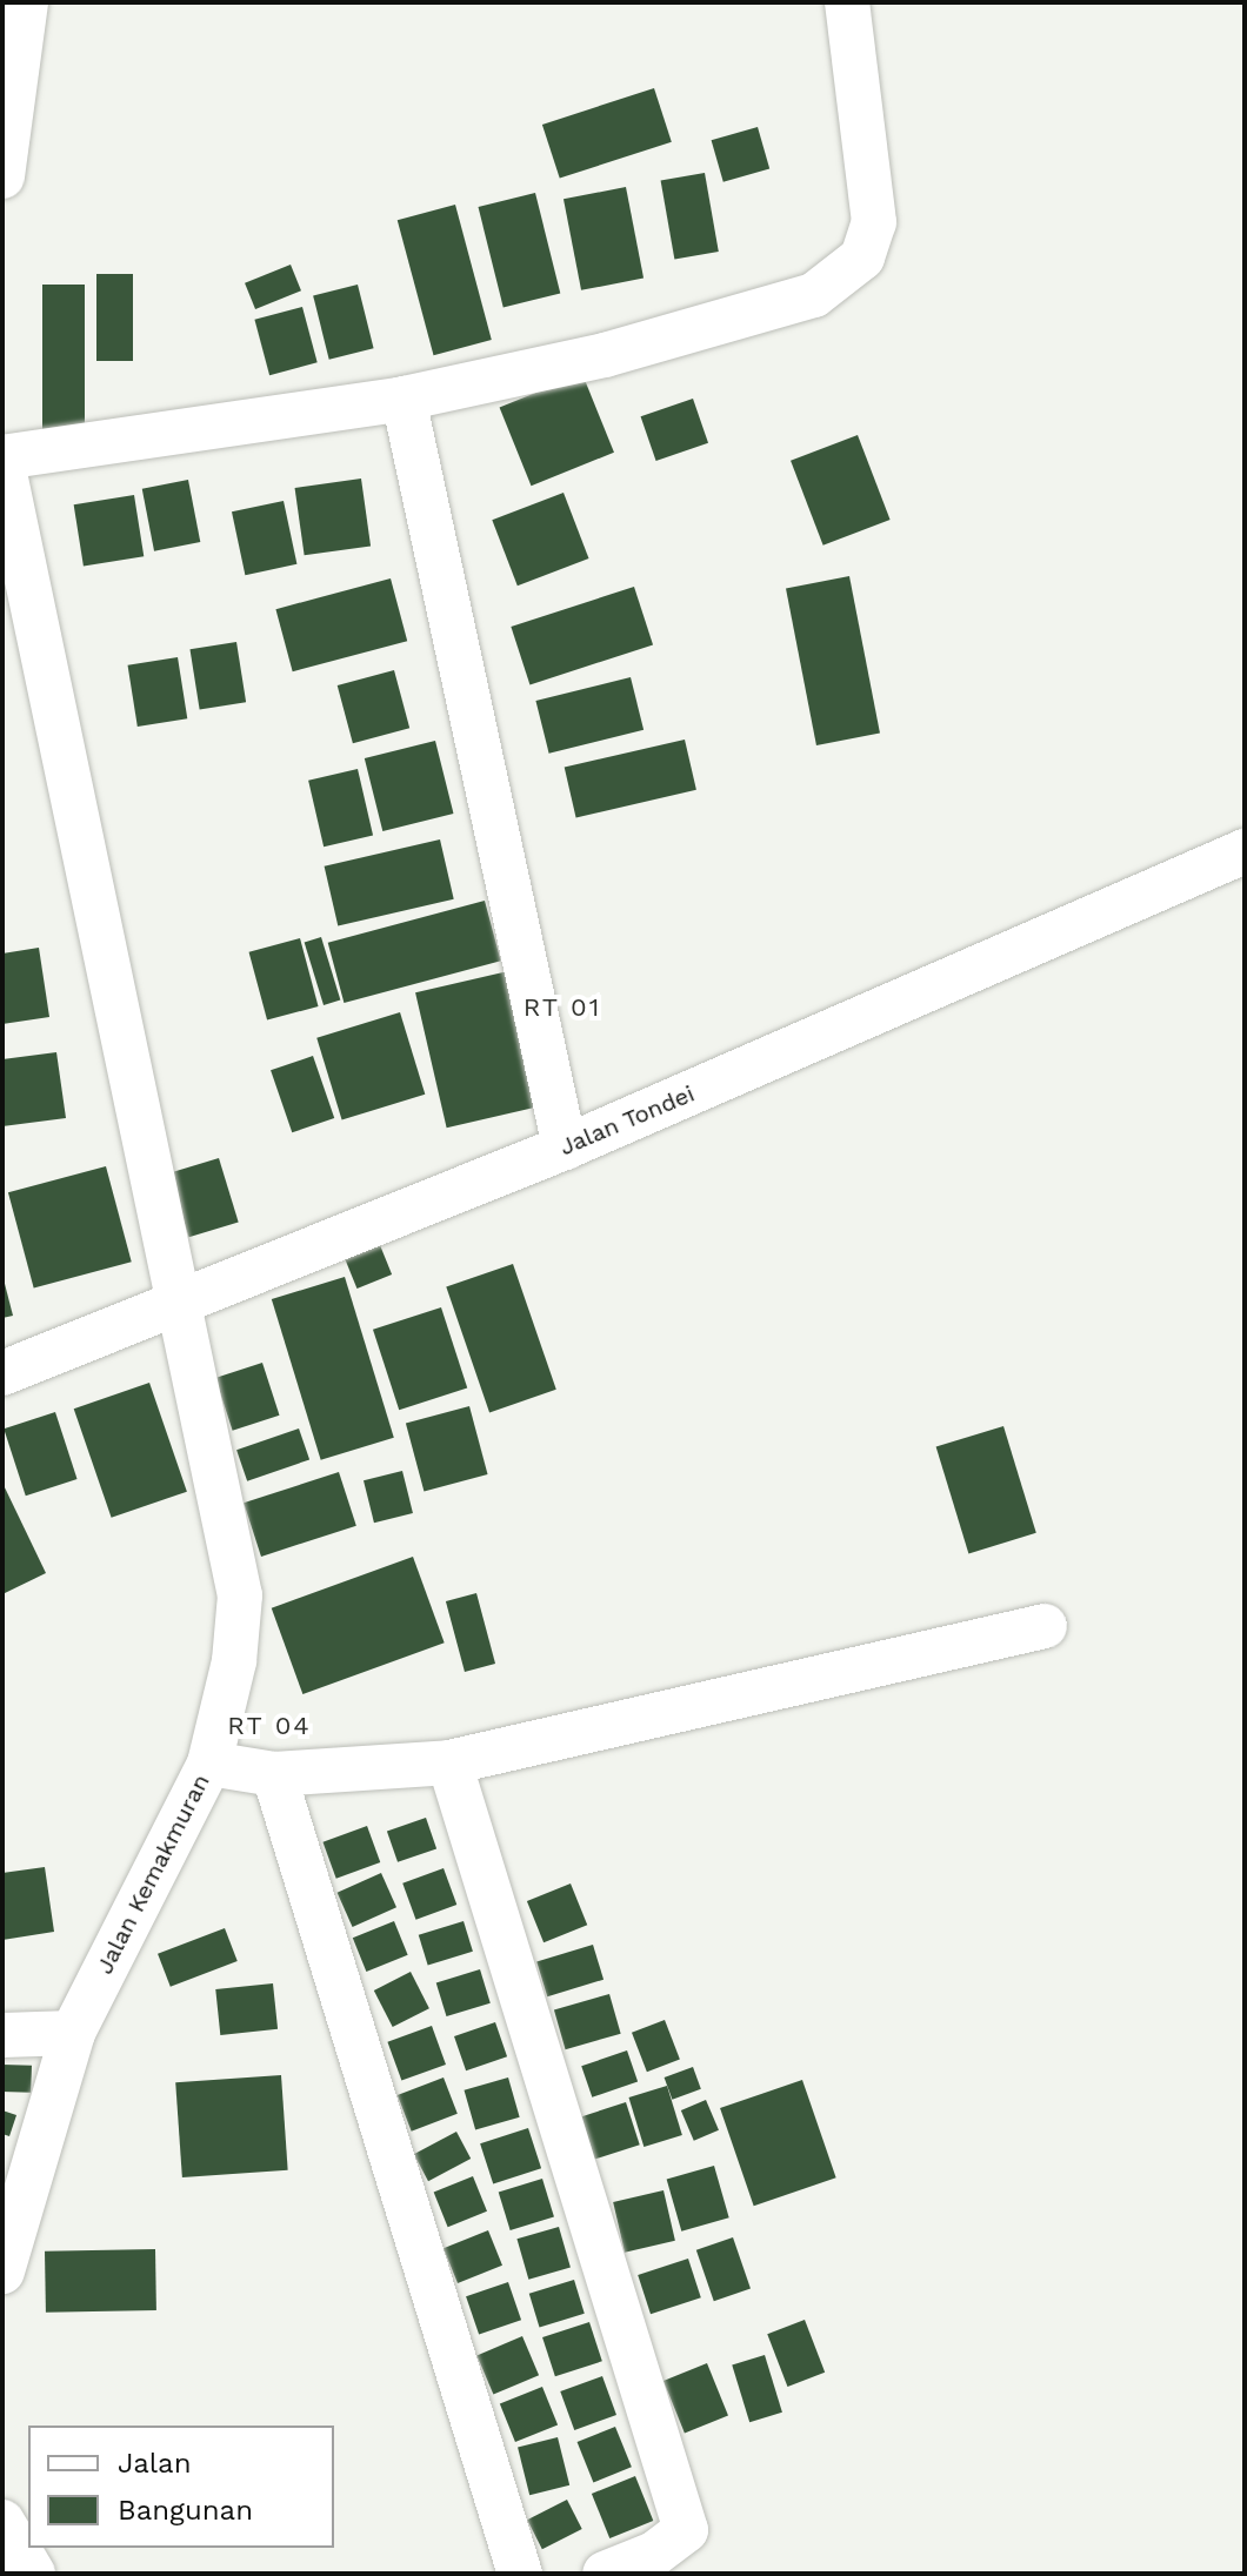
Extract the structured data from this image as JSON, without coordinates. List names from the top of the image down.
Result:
{
  "streets": {
    "street": ["Jalan Tondei", "Jalan Kemakmuran"]
  },
  "crossings": [
    ["Jalan Tondei", "Jalan Kemakmuran"]
  ],
  "districts": ["RT 01", "RT 04"],
  "legend": ["Jalan", "Bangunan"]
}
